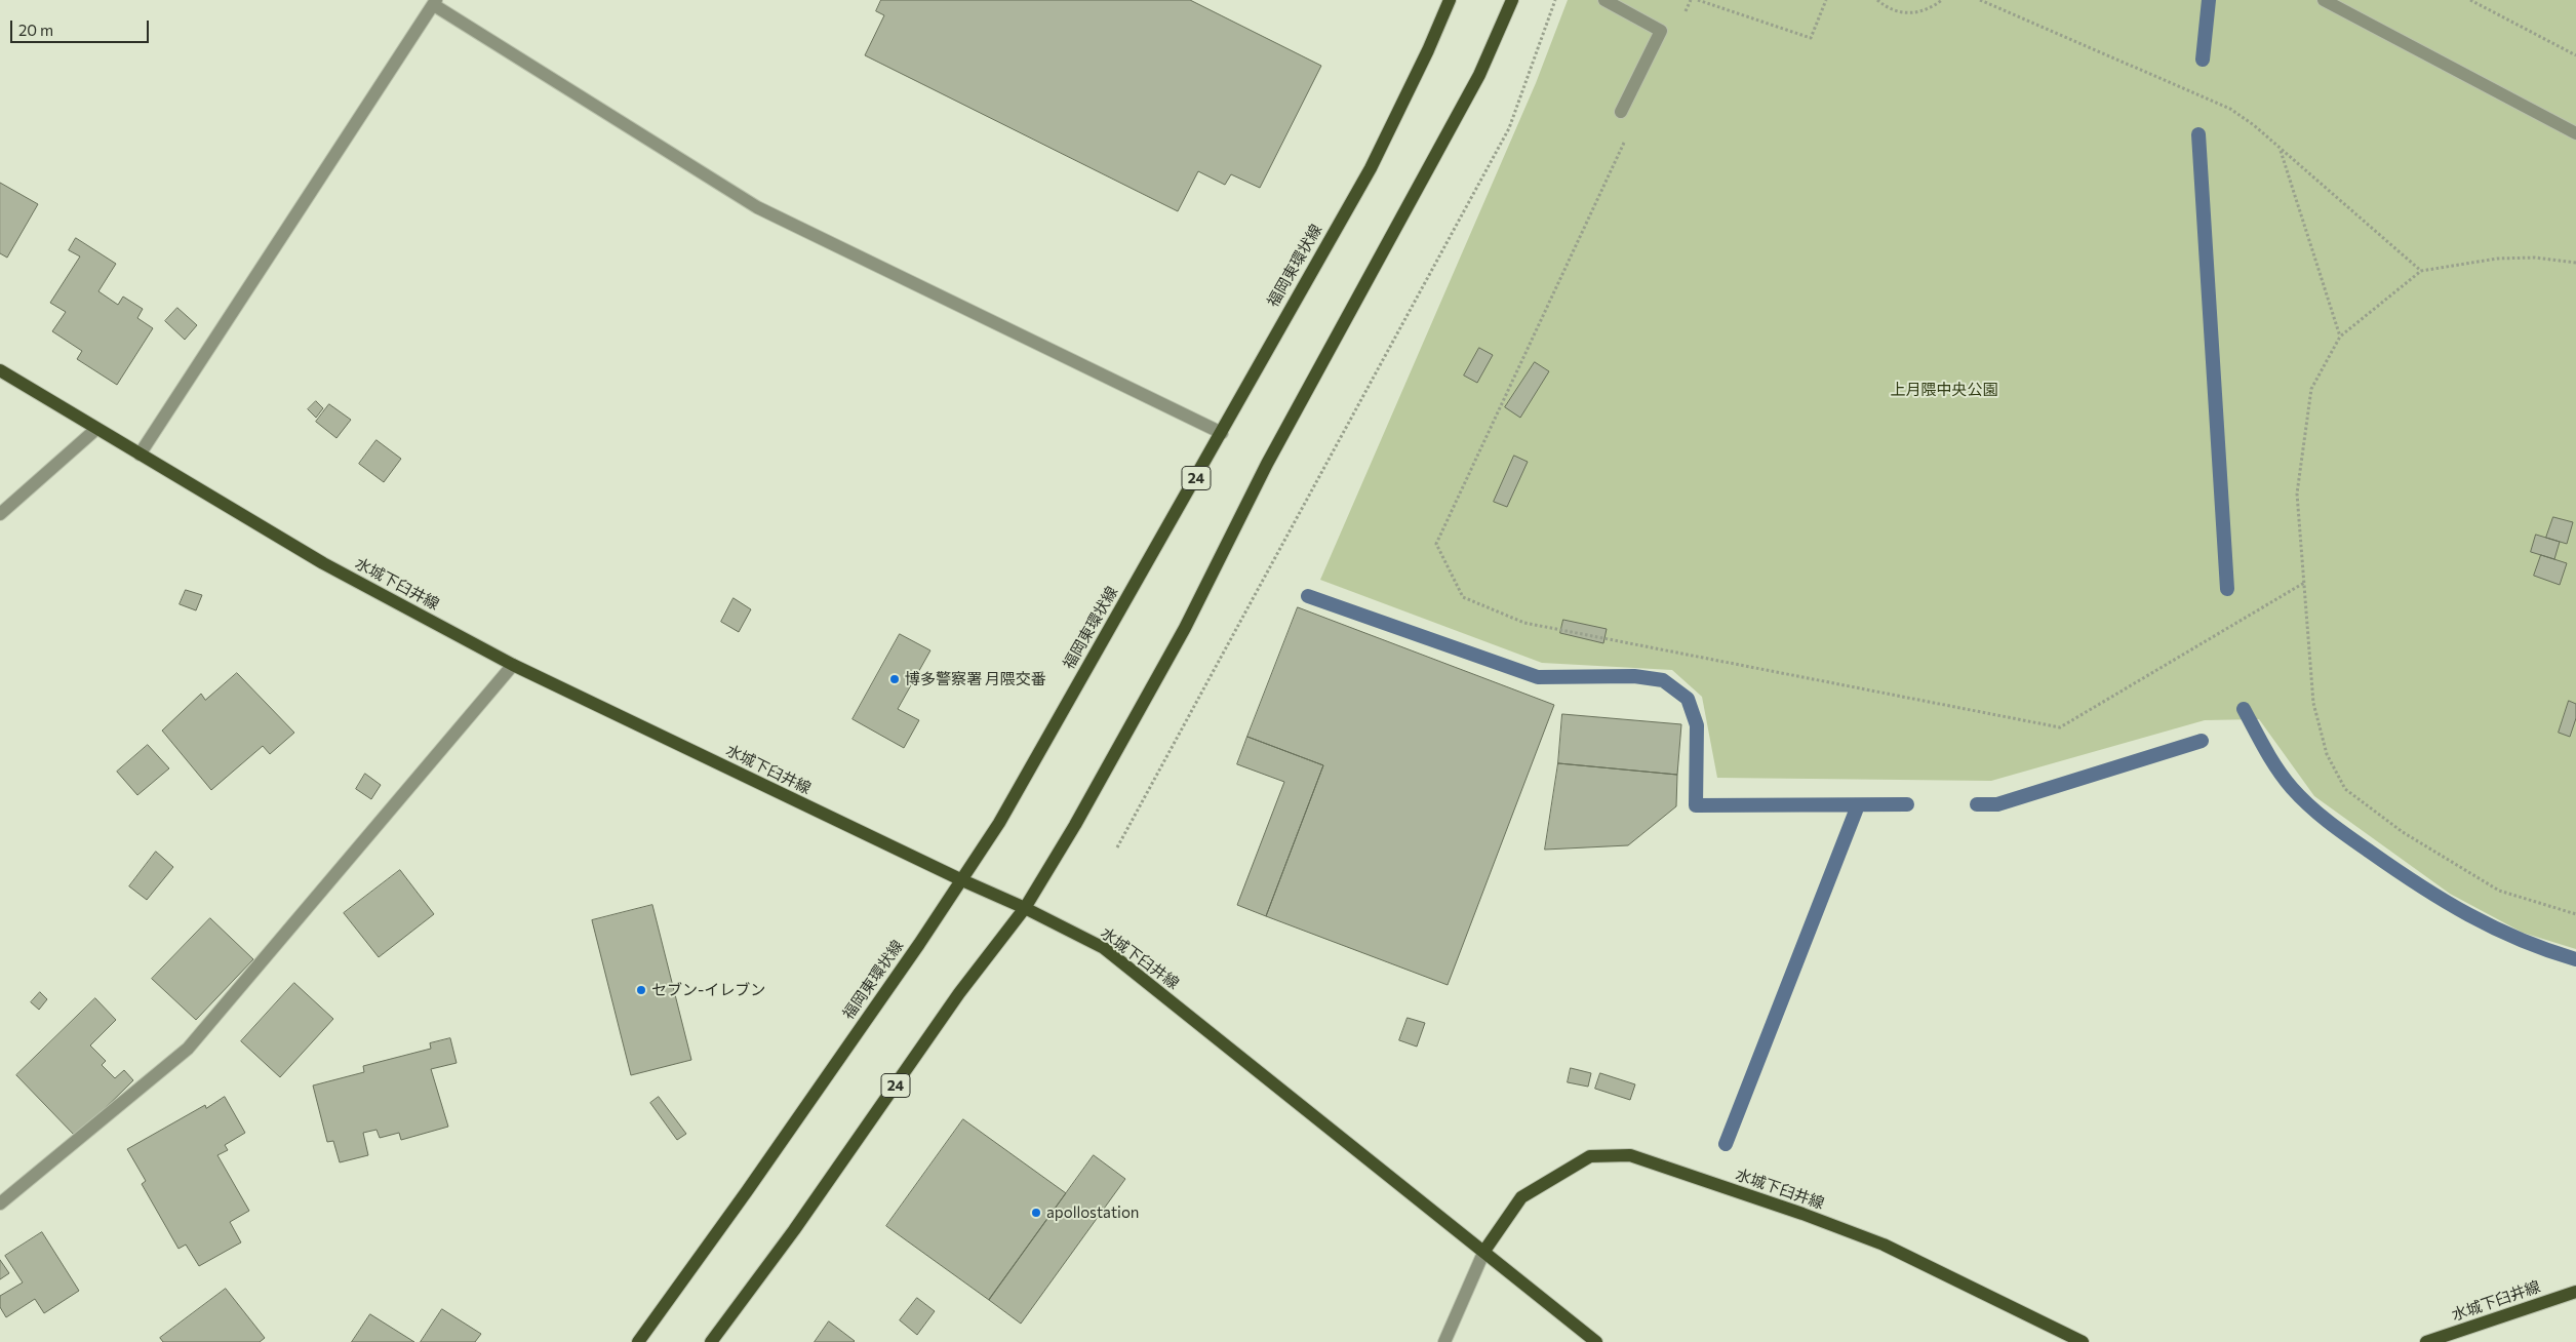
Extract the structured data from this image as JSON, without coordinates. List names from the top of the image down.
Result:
{
  "streets": {
    "main road": ["福岡東環状線", "24", "水城下臼井線"]
  },
  "crossings": [
    ["福岡東環状線", "水城下臼井線"],
    ["24", "水城下臼井線"]
  ],
  "parks": ["上月隈中央公園"],
  "places": ["博多警察署 月隈交番", "セブン-イレブン", "apollostation"],
  "scale_bar": "20 m"
}
